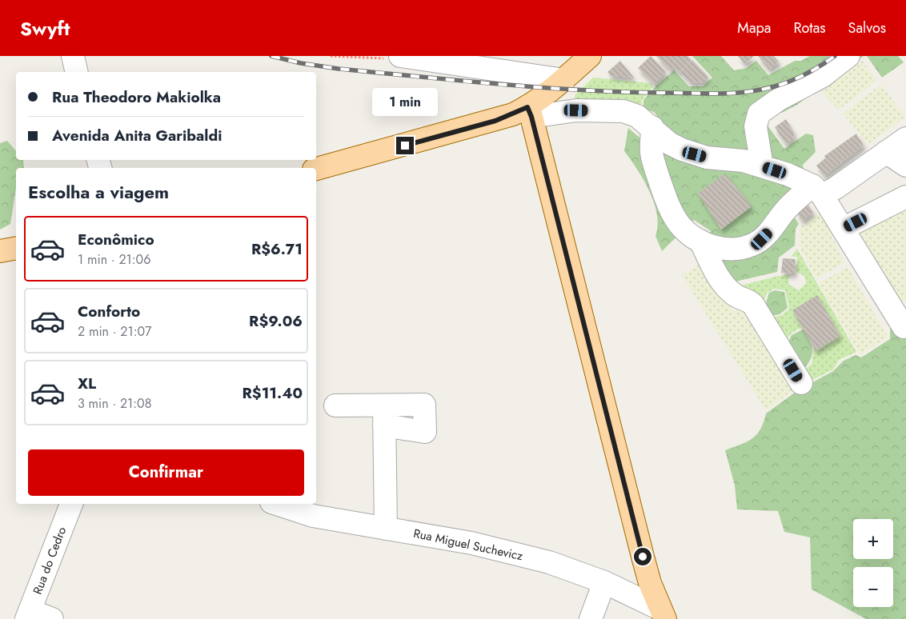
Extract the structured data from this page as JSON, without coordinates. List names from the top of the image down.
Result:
{
  "streets": {
    "street": ["Rua Miguel Suchevicz", "Rua do Cedro"]
  },
  "page": {
    "header": "Swyft",
    "nav": ["Mapa", "Rotas", "Salvos"],
    "banner": ["Rua Theodoro Makiolka", "Avenida Anita Garibaldi"],
    "bubble": "1 min",
    "heading": "Escolha a viagem",
    "list": [
      {
        "name": "Econômico",
        "note": "1 min · 21:06",
        "value": "R$6.71"
      },
      {
        "name": "Conforto",
        "note": "2 min · 21:07",
        "value": "R$9.06"
      },
      {
        "name": "XL",
        "note": "3 min · 21:08",
        "value": "R$11.40"
      }
    ],
    "buttons": "Confirmar",
    "map_buttons": ["+", "−"]
  }
}
